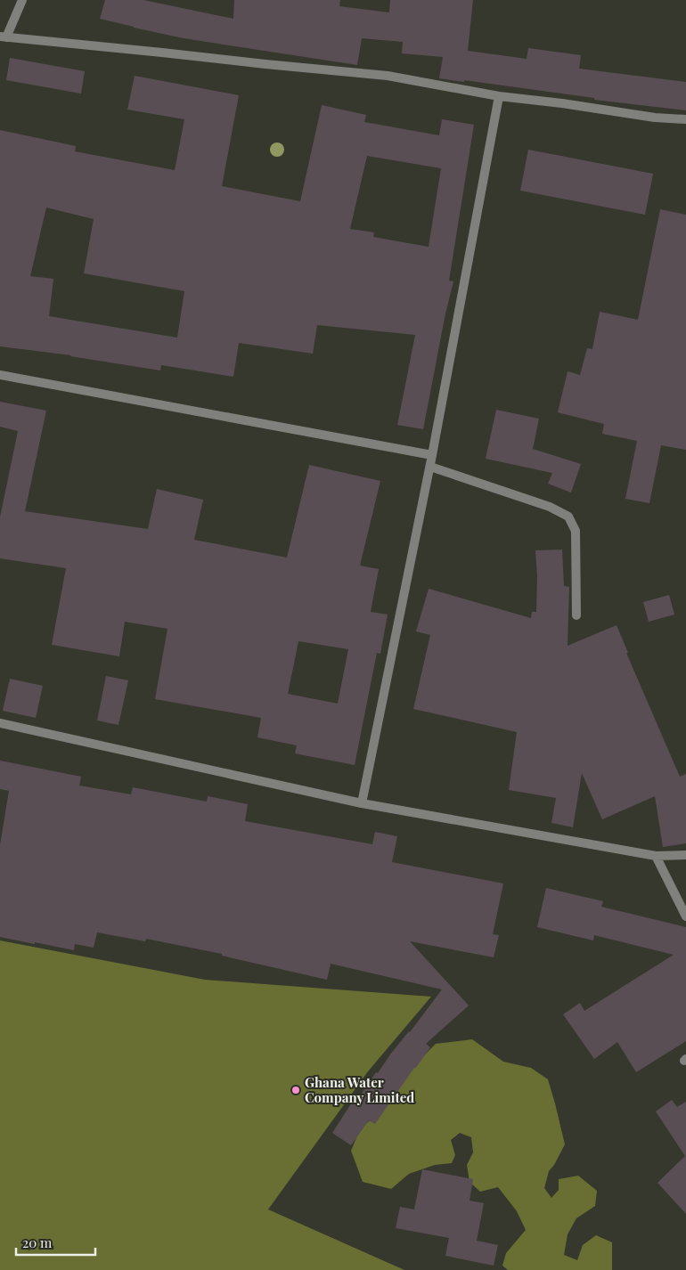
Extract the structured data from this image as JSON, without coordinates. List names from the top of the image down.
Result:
{
  "places": ["Ghana Water Company Limited"],
  "scale_bar": "20 m"
}
